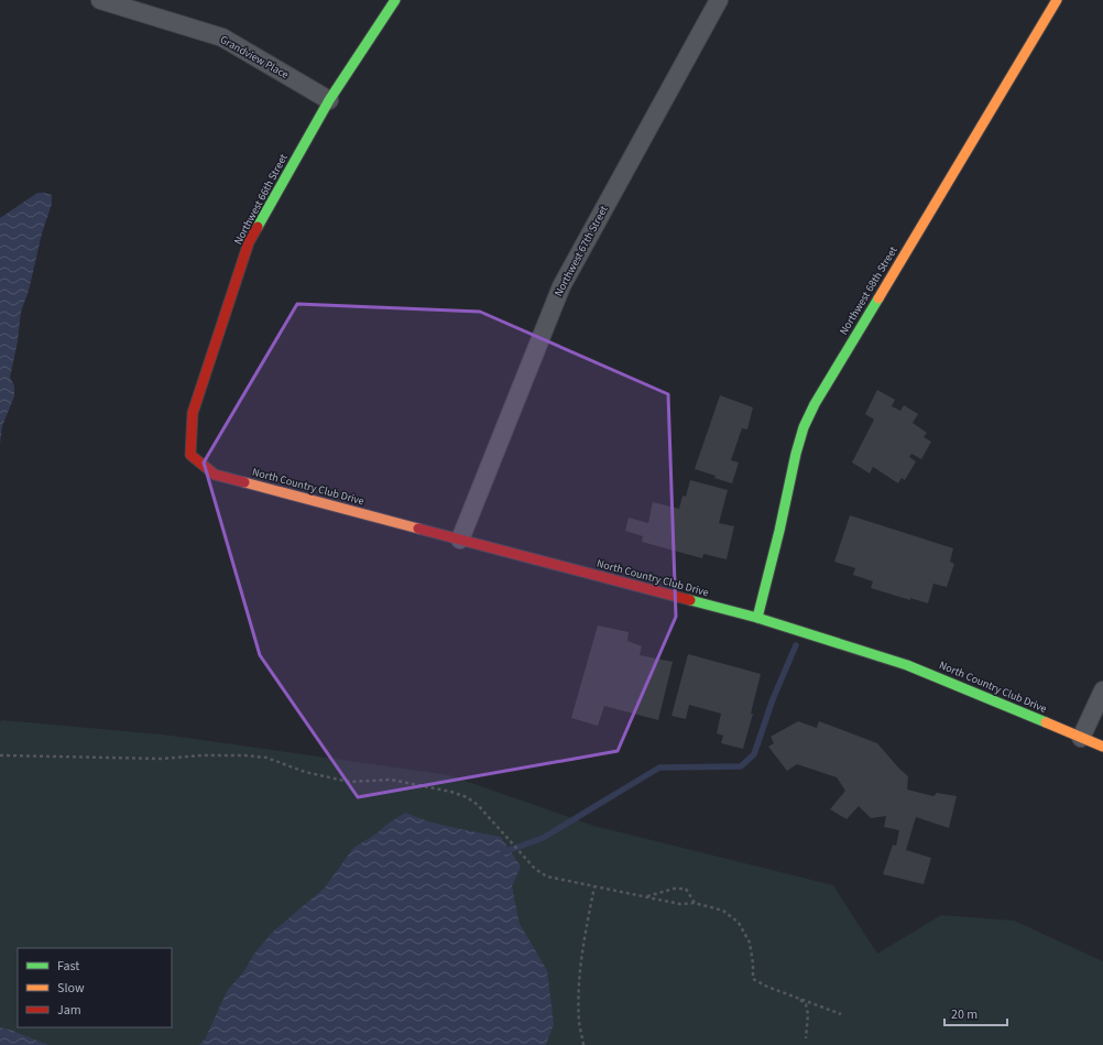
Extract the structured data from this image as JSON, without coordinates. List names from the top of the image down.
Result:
{
  "streets": {
    "street": [
      "Grandview Place",
      "Northwest 66th Street",
      "Northwest 67th Street",
      "Northwest 68th Street",
      "North Country Club Drive"
    ]
  },
  "crossings": [
    ["Grandview Place", "Northwest 66th Street"],
    ["Northwest 66th Street", "North Country Club Drive"],
    ["Northwest 67th Street", "North Country Club Drive"],
    ["Northwest 68th Street", "North Country Club Drive"]
  ],
  "legend": ["Fast", "Slow", "Jam"],
  "scale_bar": "20 m"
}
